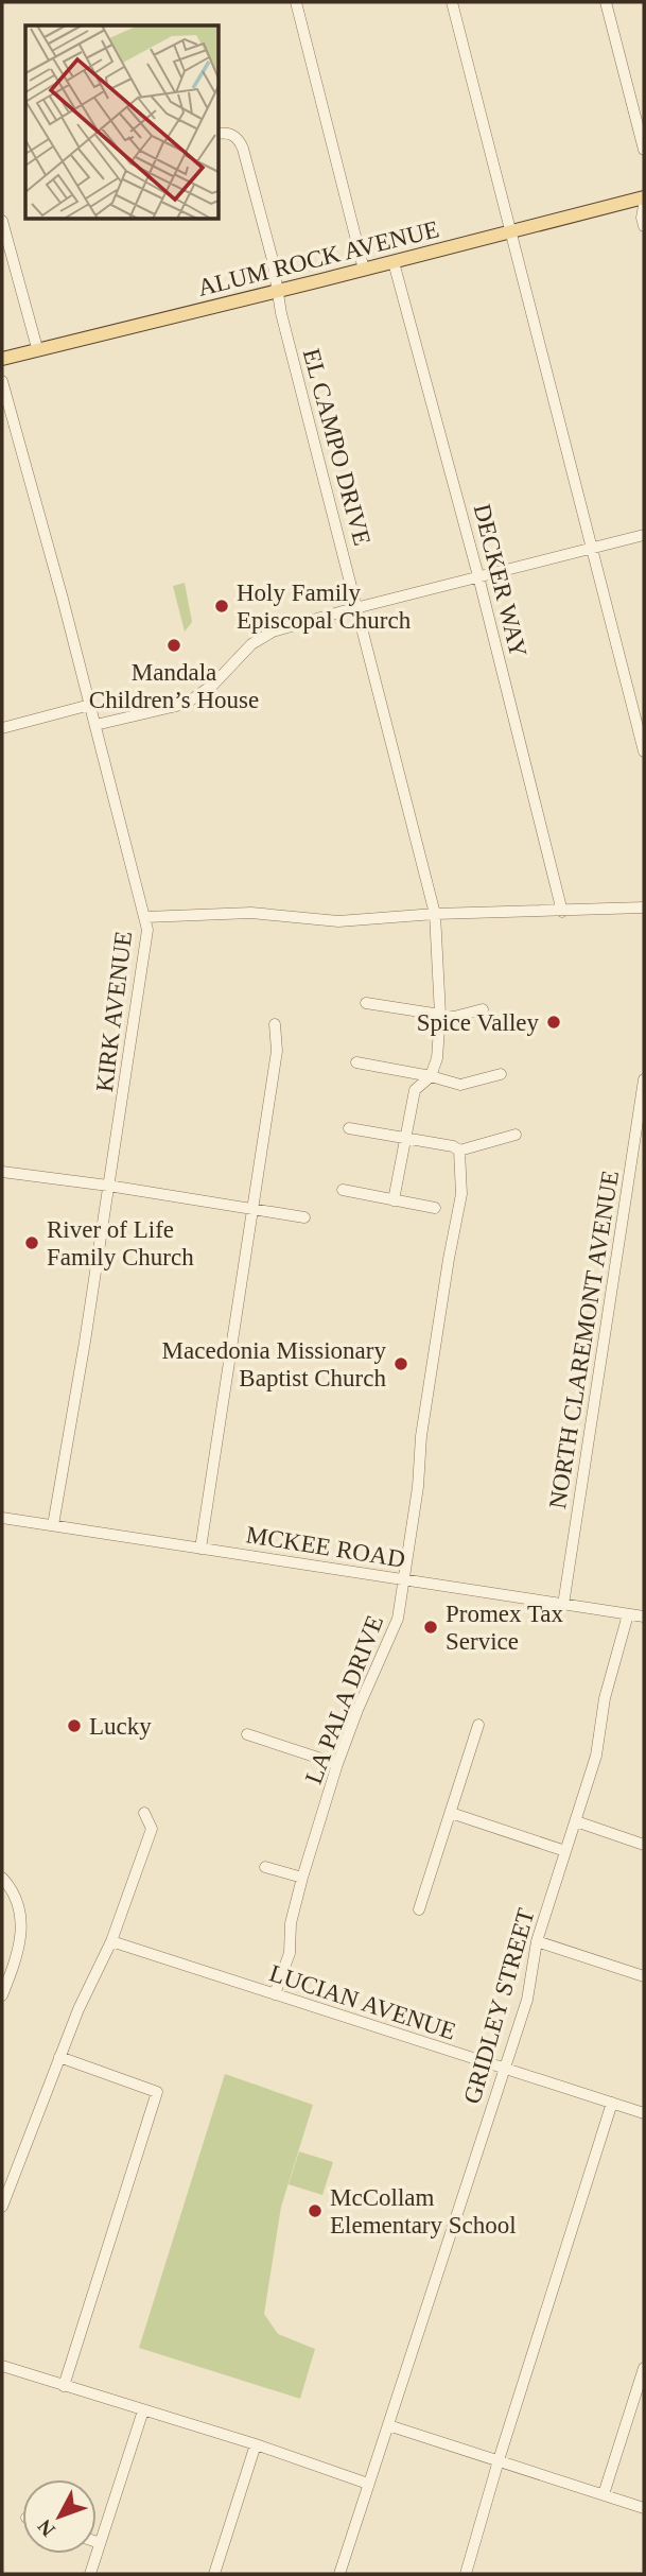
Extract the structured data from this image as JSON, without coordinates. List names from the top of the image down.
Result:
{
  "streets": {
    "main road": ["ALUM ROCK AVENUE"],
    "street": [
      "EL CAMPO DRIVE",
      "DECKER WAY",
      "KIRK AVENUE",
      "NORTH CLAREMONT AVENUE",
      "MCKEE ROAD",
      "LA PALA DRIVE",
      "LUCIAN AVENUE",
      "GRIDLEY STREET"
    ]
  },
  "crossings": [
    ["ALUM ROCK AVENUE", "EL CAMPO DRIVE"],
    ["ALUM ROCK AVENUE", "DECKER WAY"],
    ["KIRK AVENUE", "MCKEE ROAD"],
    ["NORTH CLAREMONT AVENUE", "MCKEE ROAD"],
    ["MCKEE ROAD", "LA PALA DRIVE"],
    ["MCKEE ROAD", "GRIDLEY STREET"],
    ["LA PALA DRIVE", "LUCIAN AVENUE"],
    ["LUCIAN AVENUE", "GRIDLEY STREET"]
  ],
  "places": [
    "Holy Family Episcopal Church",
    "Mandala Children’s House",
    "Spice Valley",
    "River of Life Family Church",
    "Macedonia Missionary Baptist Church",
    "Promex Tax Service",
    "Lucky",
    "McCollam Elementary School"
  ],
  "north": "bottom left"
}
